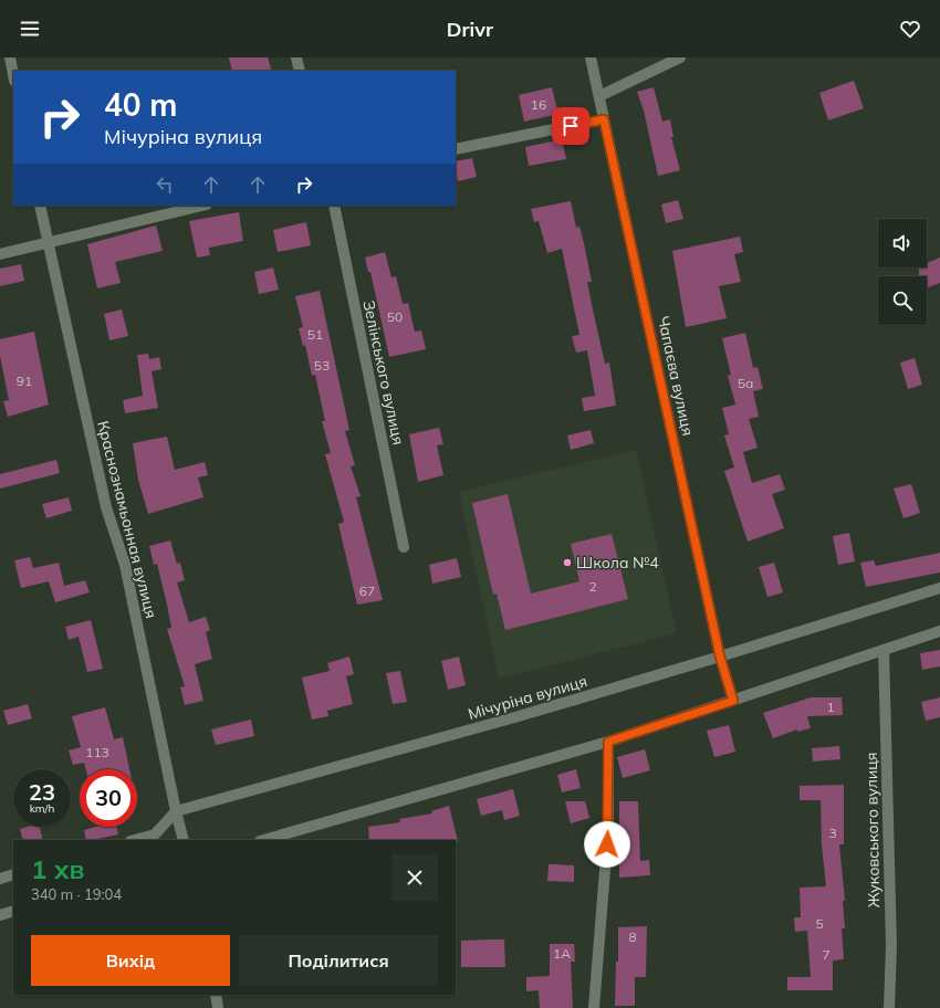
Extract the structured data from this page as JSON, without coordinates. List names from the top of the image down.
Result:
{
  "streets": {
    "street": [
      "Зелінського вулиця",
      "Чапаєва вулиця",
      "Краснознамьонная вулиця",
      "Мічуріна вулиця",
      "Жуковського вулиця"
    ]
  },
  "crossings": [
    ["Чапаєва вулиця", "Мічуріна вулиця"],
    ["Краснознамьонная вулиця", "Мічуріна вулиця"]
  ],
  "places": ["Школа №4"],
  "house_numbers": [
    "16",
    "50",
    "51",
    "53",
    "91",
    "5а",
    "2",
    "67",
    "1",
    "113",
    "3",
    "5",
    "8",
    "1А",
    "7"
  ],
  "page": {
    "header": "Drivr",
    "turn": ["40 m", "Мічуріна вулиця"],
    "speed": "23 km/h",
    "limit": "30",
    "heading": ["1 хв", "340 m · 19:04"],
    "buttons": ["Вихід", "Поділитися"]
  }
}
